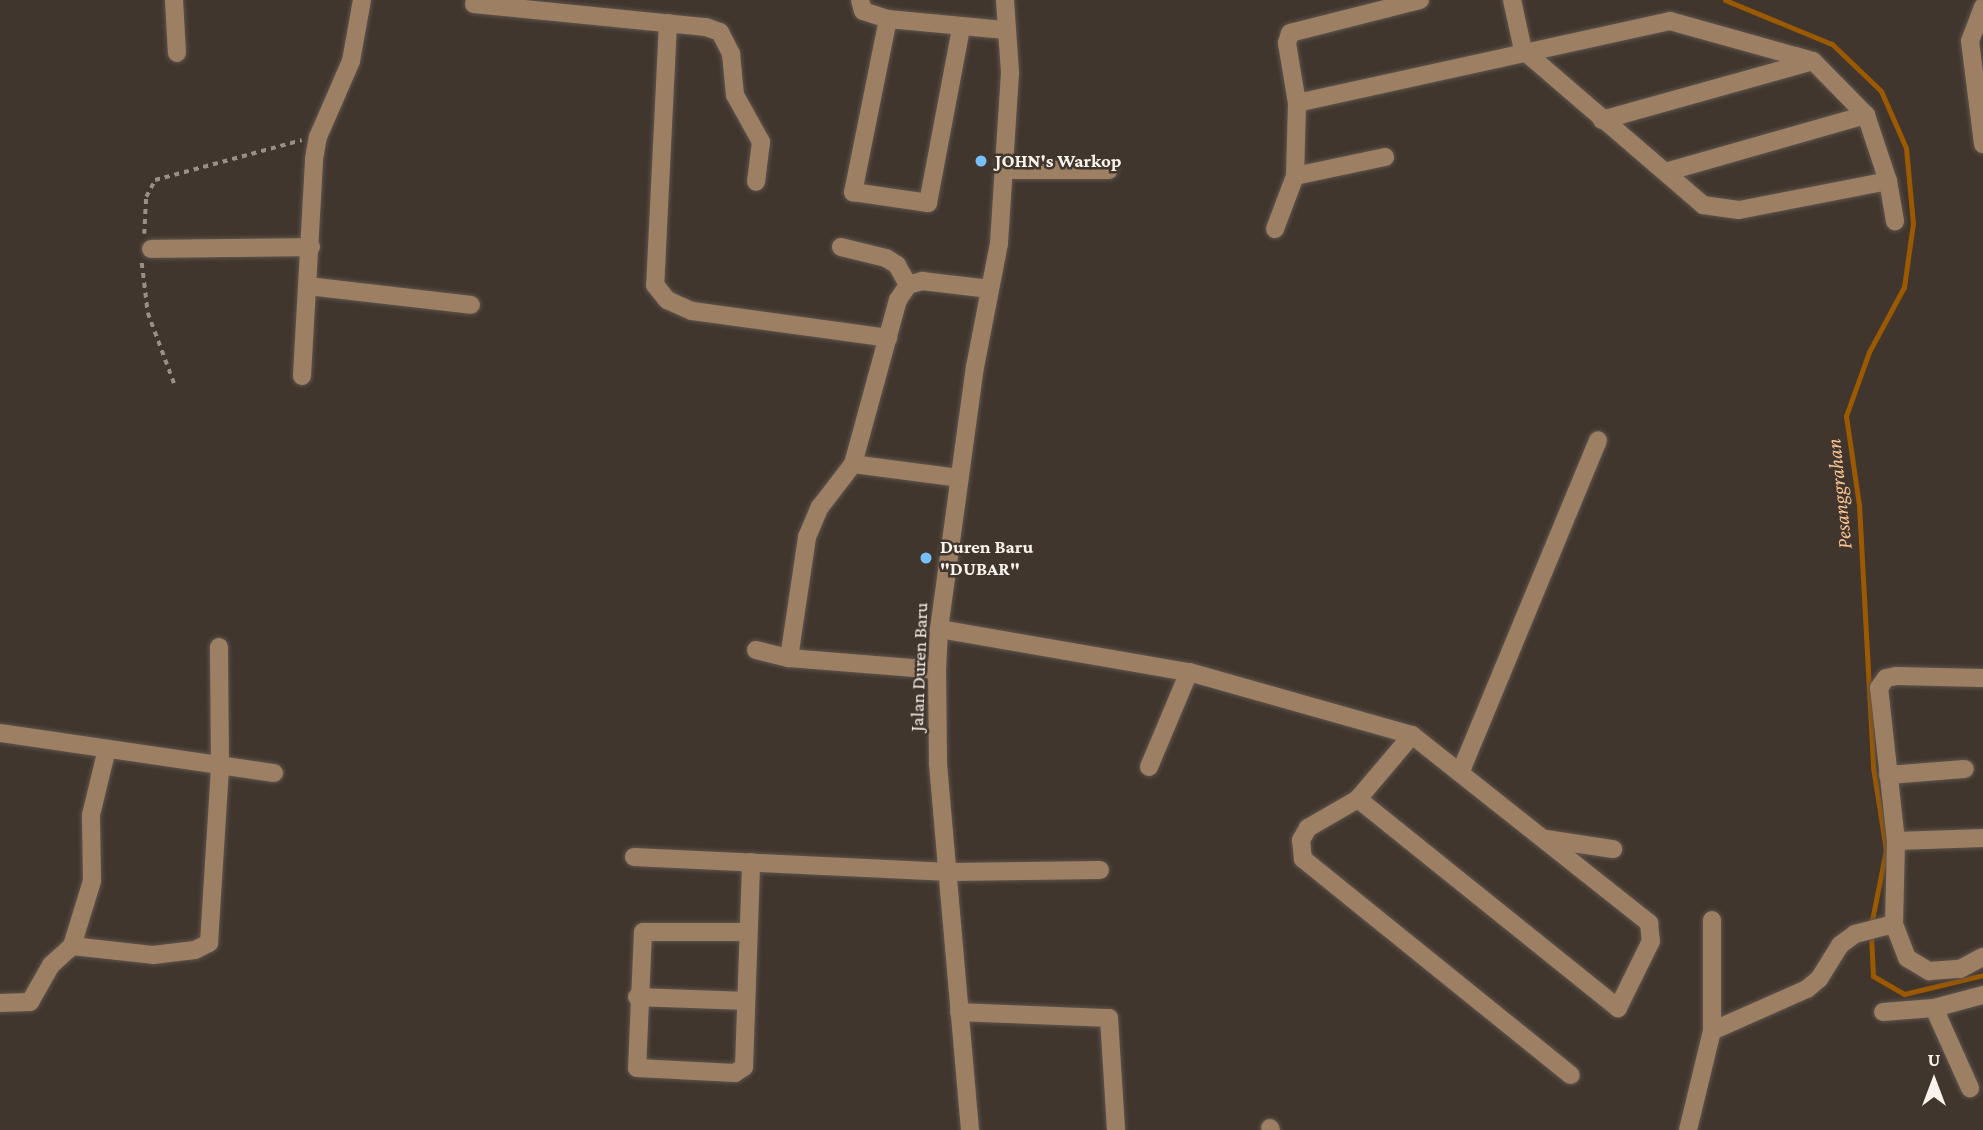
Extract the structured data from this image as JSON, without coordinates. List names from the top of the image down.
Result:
{
  "streets": {
    "street": ["Jalan Duren Baru"]
  },
  "water": ["Pesanggrahan"],
  "places": ["JOHN's Warkop", "Duren Baru \"DUBAR\""],
  "north": "top"
}
